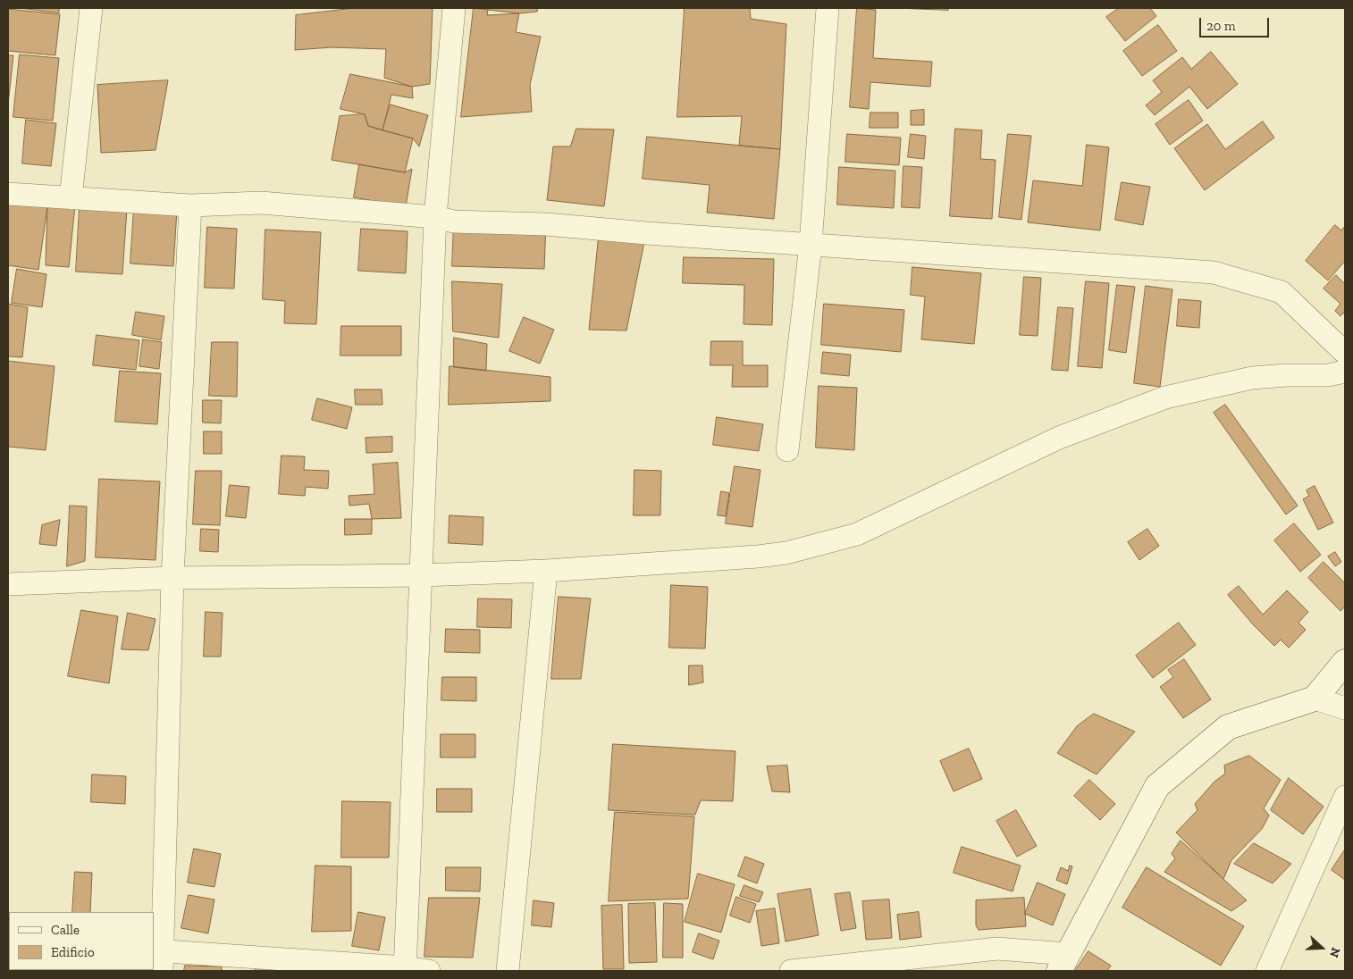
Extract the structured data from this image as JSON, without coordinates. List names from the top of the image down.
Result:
{
  "legend": ["Calle", "Edificio"],
  "scale_bar": "20 m",
  "north": "right"
}
